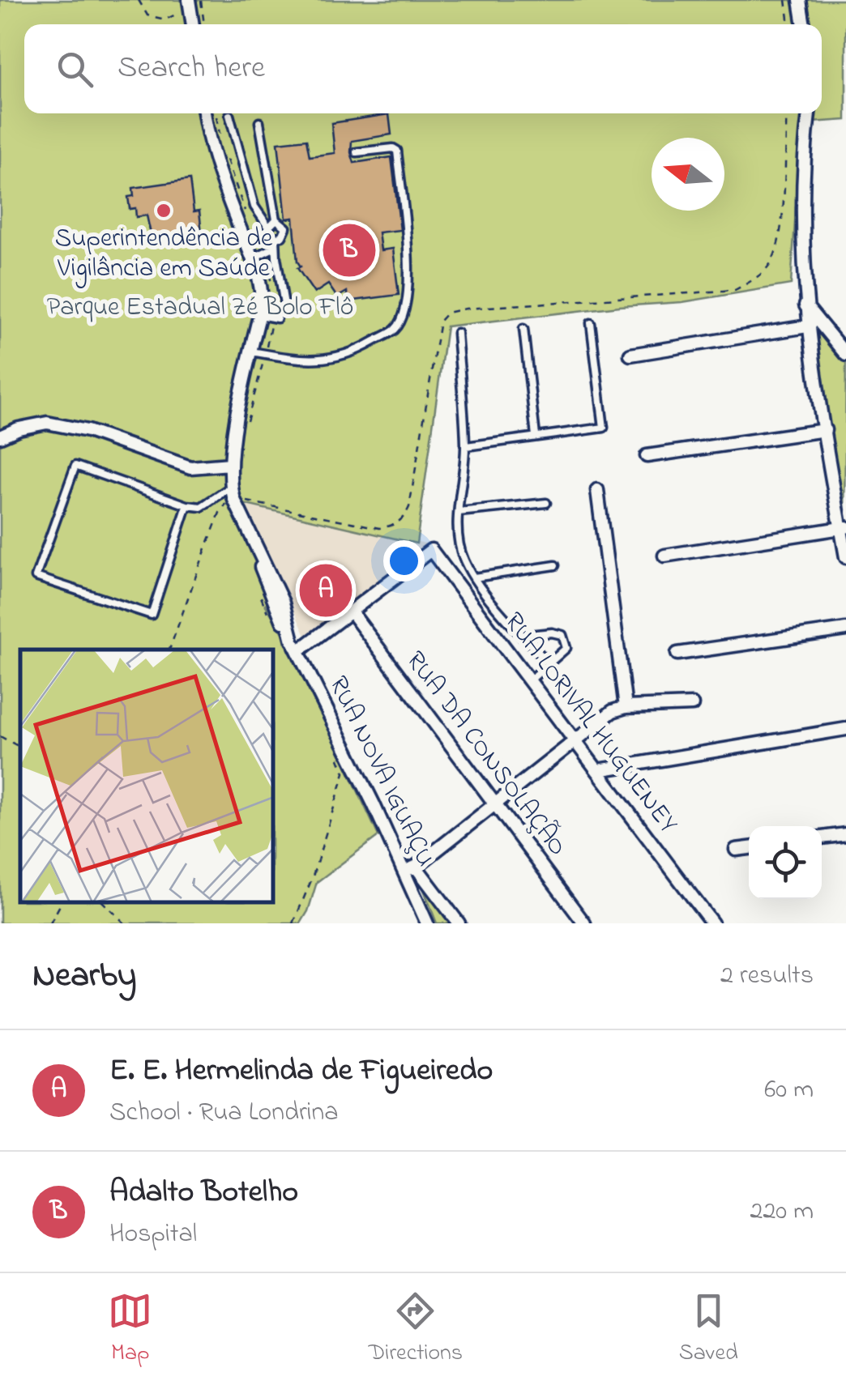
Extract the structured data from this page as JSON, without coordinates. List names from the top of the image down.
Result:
{
  "streets": {
    "street": ["RUA LORIVAL HUGUENEY", "RUA DA CONSOLAÇÃO", "RUA NOVA IGUAÇU"]
  },
  "crossings": [
    ["RUA LORIVAL HUGUENEY", "RUA DA CONSOLAÇÃO"]
  ],
  "parks": ["Parque Estadual Zé Bolo Flô"],
  "places": ["Superintendência de Vigilância em Saúde"],
  "north": "left",
  "page": {
    "search": "Search here",
    "pins": ["B", "A"],
    "heading": ["Nearby", "2 results"],
    "list": [
      {
        "mark": "A",
        "name": "E. E. Hermelinda de Figueiredo",
        "note": "School · Rua Londrina",
        "value": "60 m"
      },
      {
        "mark": "B",
        "name": "Adalto Botelho",
        "note": "Hospital",
        "value": "220 m"
      }
    ],
    "nav": ["Map", "Directions", "Saved"]
  }
}
